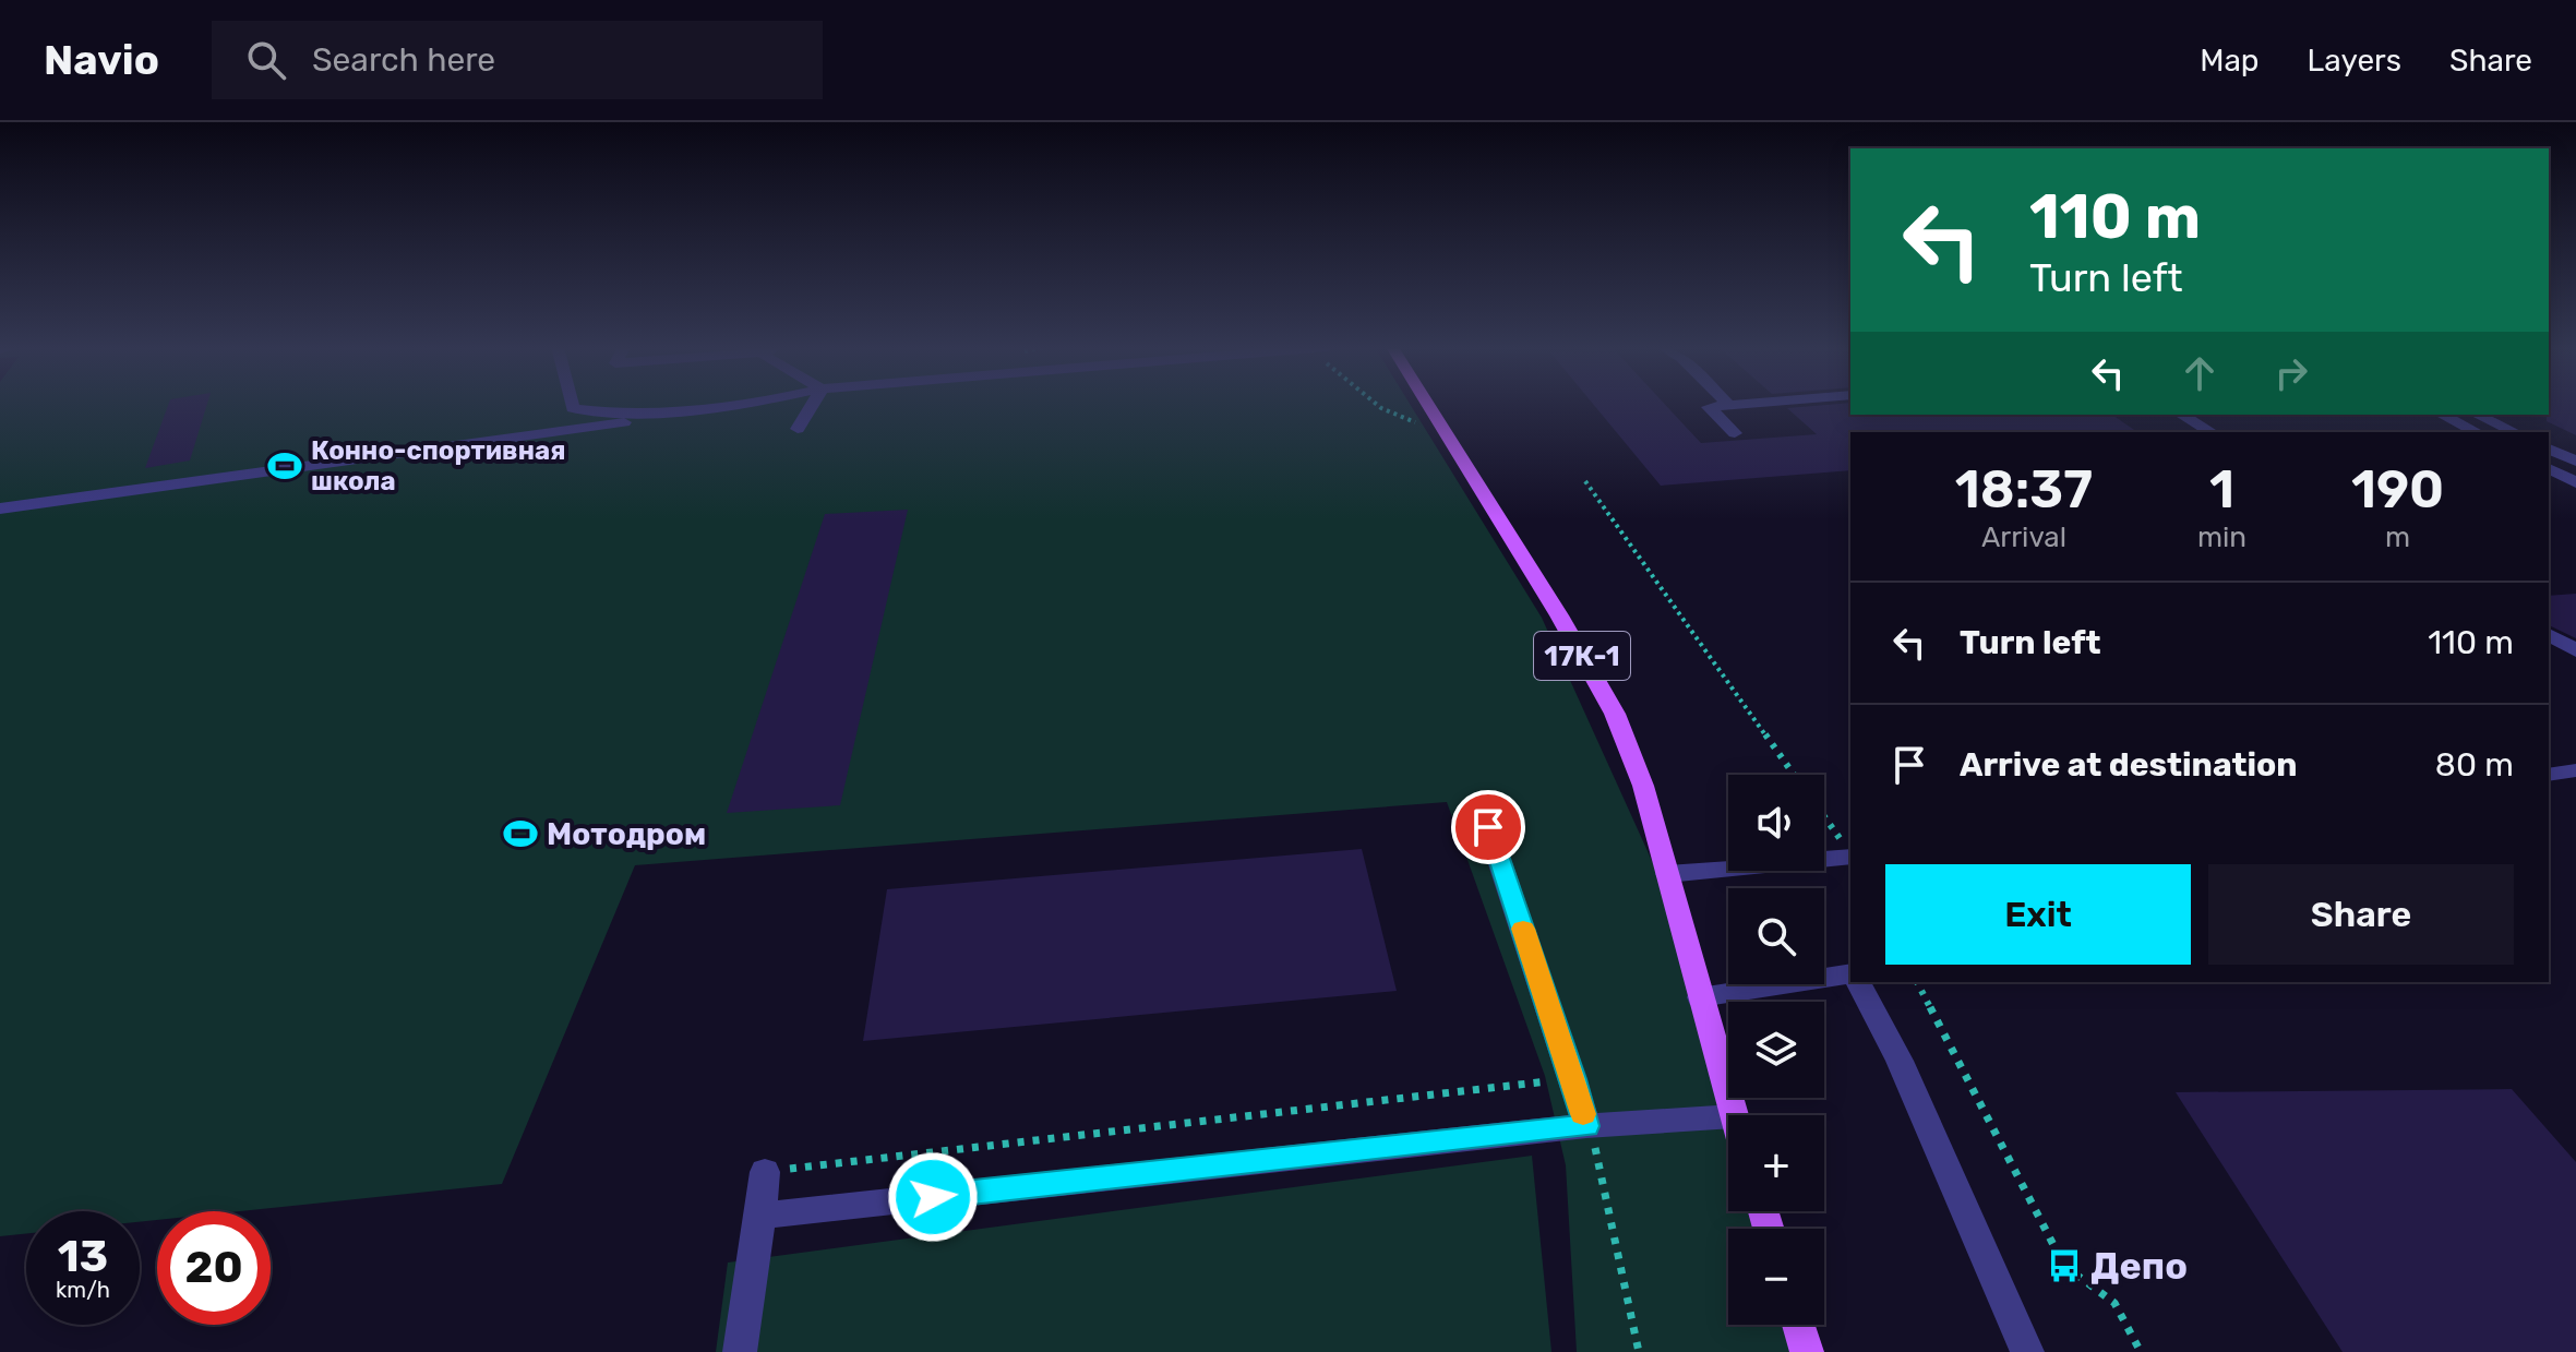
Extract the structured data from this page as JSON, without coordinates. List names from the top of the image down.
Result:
{
  "streets": {
    "main road": ["17К-1"]
  },
  "places": {
    "sports": ["Конно-спортивная школа", "Мотодром"],
    "bus stop": ["Депо"]
  },
  "page": {
    "header": "Navio",
    "search": "Search here",
    "nav": ["Map", "Layers", "Share"],
    "turn": ["110 m", "Turn left"],
    "eta": [
      "18:37",
      "Arrival",
      "1",
      "min",
      "190",
      "m"
    ],
    "list": [
      {
        "name": "Turn left",
        "value": "110 m"
      },
      {
        "name": "Arrive at destination",
        "value": "80 m"
      }
    ],
    "map_buttons": ["+", "−"],
    "buttons": ["Exit", "Share"],
    "speed": "13 km/h",
    "limit": "20"
  }
}
